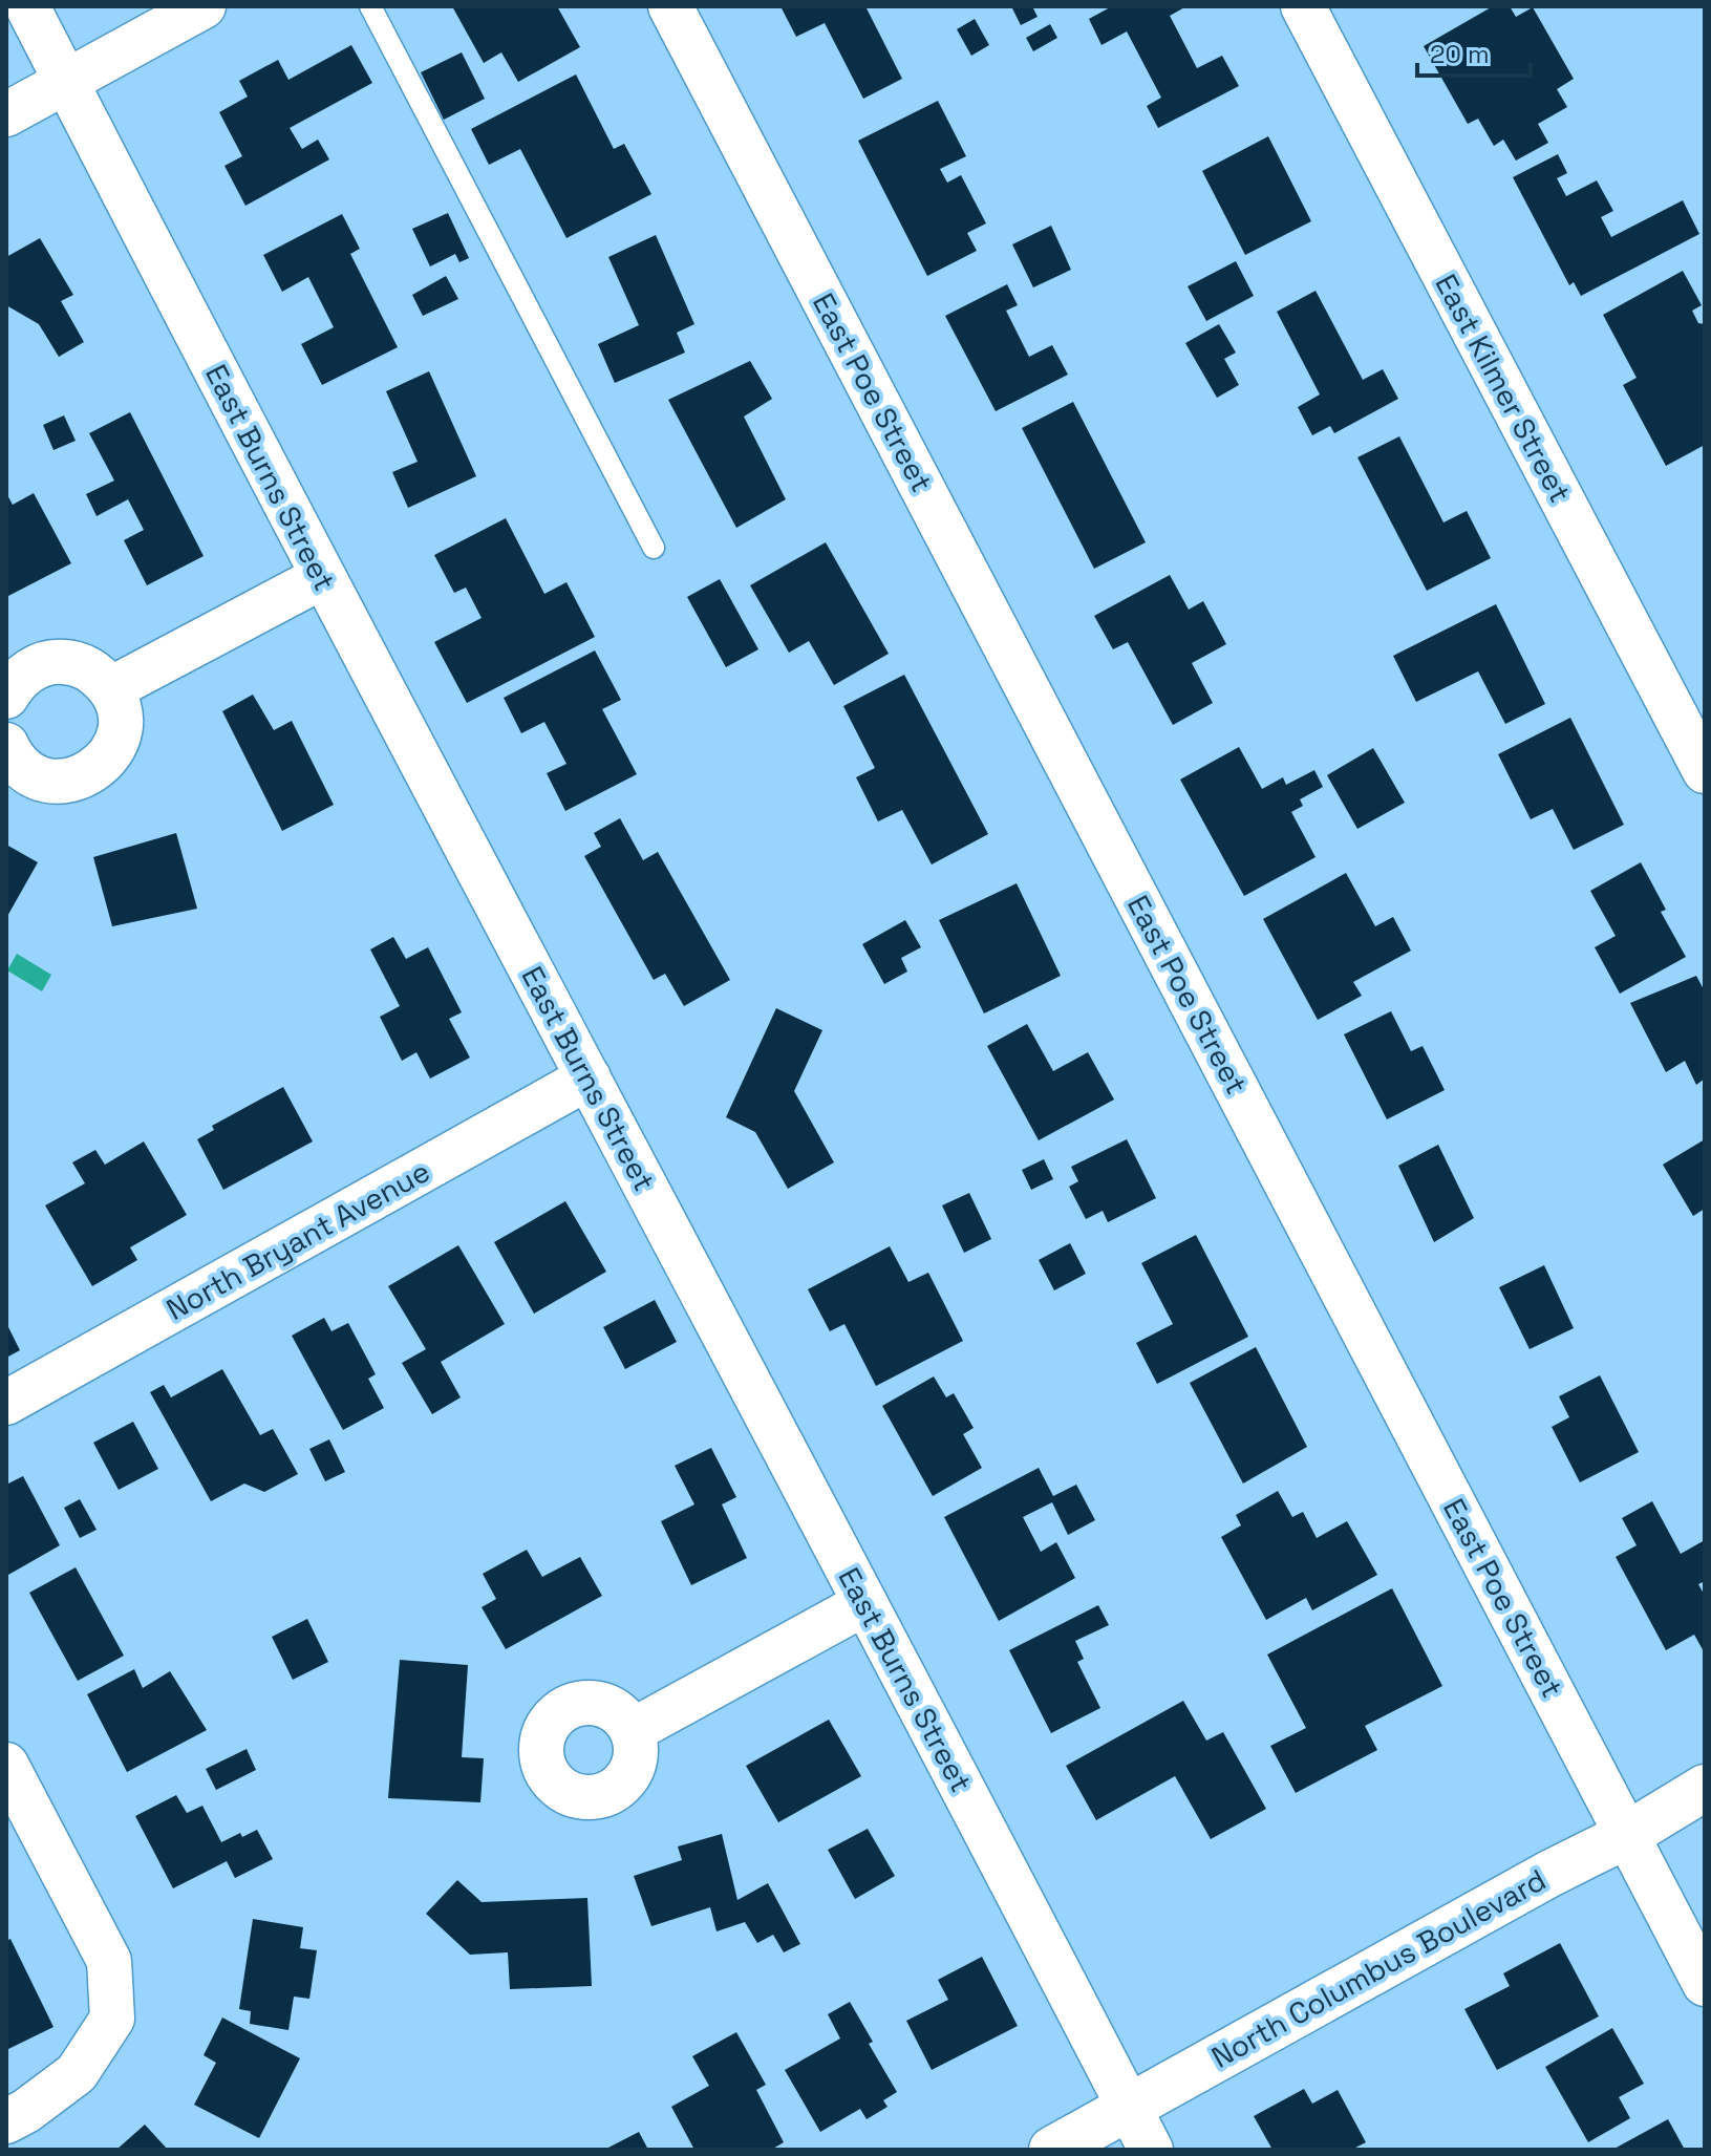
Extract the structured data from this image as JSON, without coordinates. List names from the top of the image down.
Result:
{
  "streets": {
    "street": [
      "East Kilmer Street",
      "East Poe Street",
      "East Burns Street",
      "North Bryant Avenue",
      "North Columbus Boulevard"
    ]
  },
  "crossings": [
    ["East Poe Street", "North Columbus Boulevard"],
    ["East Burns Street", "North Bryant Avenue"],
    ["East Burns Street", "North Columbus Boulevard"]
  ],
  "scale_bar": "20 m"
}
